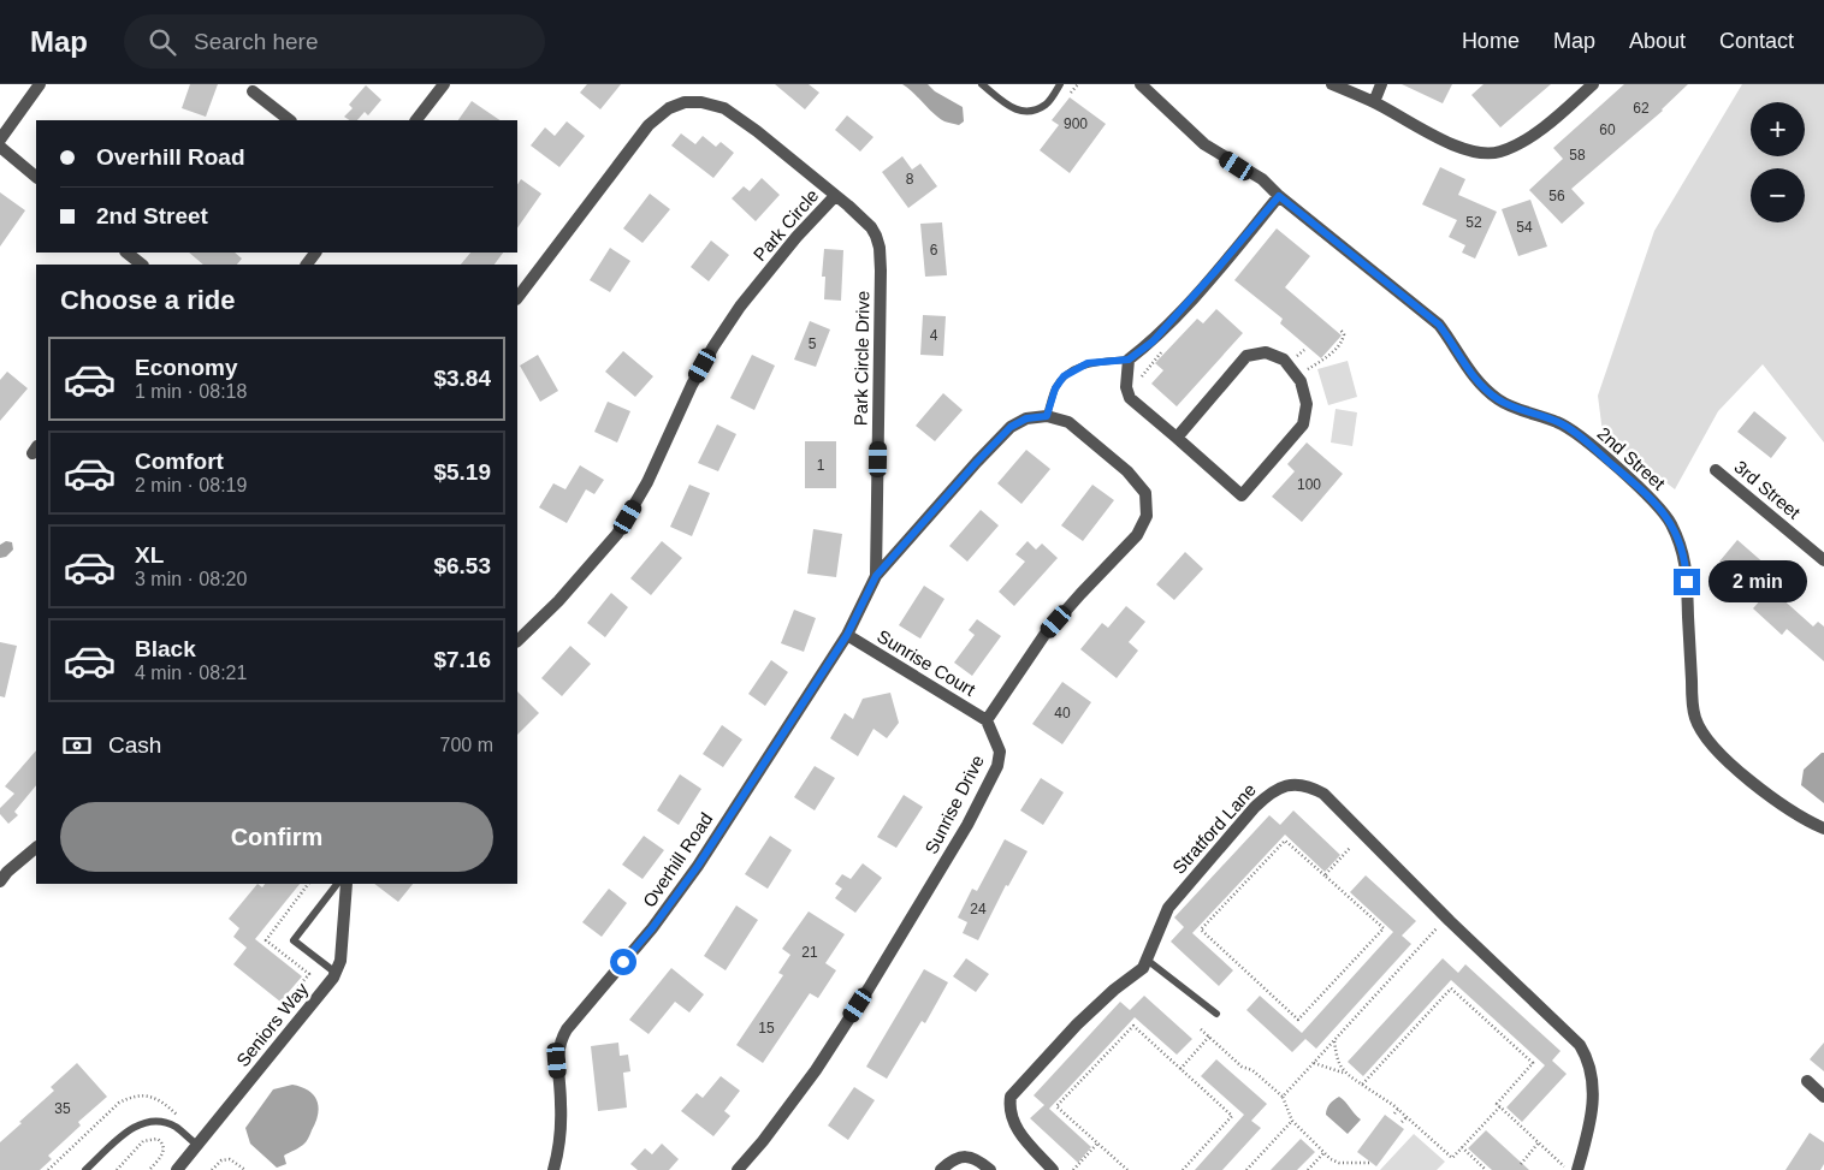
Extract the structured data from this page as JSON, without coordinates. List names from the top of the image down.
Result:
{
  "streets": {
    "street": [
      "Park Circle",
      "Park Circle Drive",
      "2nd Street",
      "3rd Street",
      "Sunrise Court",
      "Sunrise Drive",
      "Stratford Lane",
      "Overhill Road",
      "Seniors Way"
    ]
  },
  "crossings": [
    ["Park Circle", "Park Circle Drive"],
    ["Park Circle Drive", "Overhill Road"],
    ["Sunrise Court", "Sunrise Drive"],
    ["Sunrise Court", "Overhill Road"]
  ],
  "house_numbers": [
    "62",
    "900",
    "60",
    "58",
    "8",
    "56",
    "52",
    "54",
    "6",
    "4",
    "5",
    "1",
    "100",
    "40",
    "24",
    "21",
    "15",
    "35"
  ],
  "page": {
    "header": "Map",
    "search": "Search here",
    "nav": [
      "Home",
      "Map",
      "About",
      "Contact"
    ],
    "map_buttons": ["+", "−"],
    "banner": ["Overhill Road", "2nd Street"],
    "heading": "Choose a ride",
    "list": [
      {
        "name": "Economy",
        "note": "1 min · 08:18",
        "value": "$3.84"
      },
      {
        "name": "Comfort",
        "note": "2 min · 08:19",
        "value": "$5.19"
      },
      {
        "name": "XL",
        "note": "3 min · 08:20",
        "value": "$6.53"
      },
      {
        "name": "Black",
        "note": "4 min · 08:21",
        "value": "$7.16"
      }
    ],
    "bubble": "2 min",
    "pay": ["Cash", "700 m"],
    "buttons": "Confirm"
  }
}
